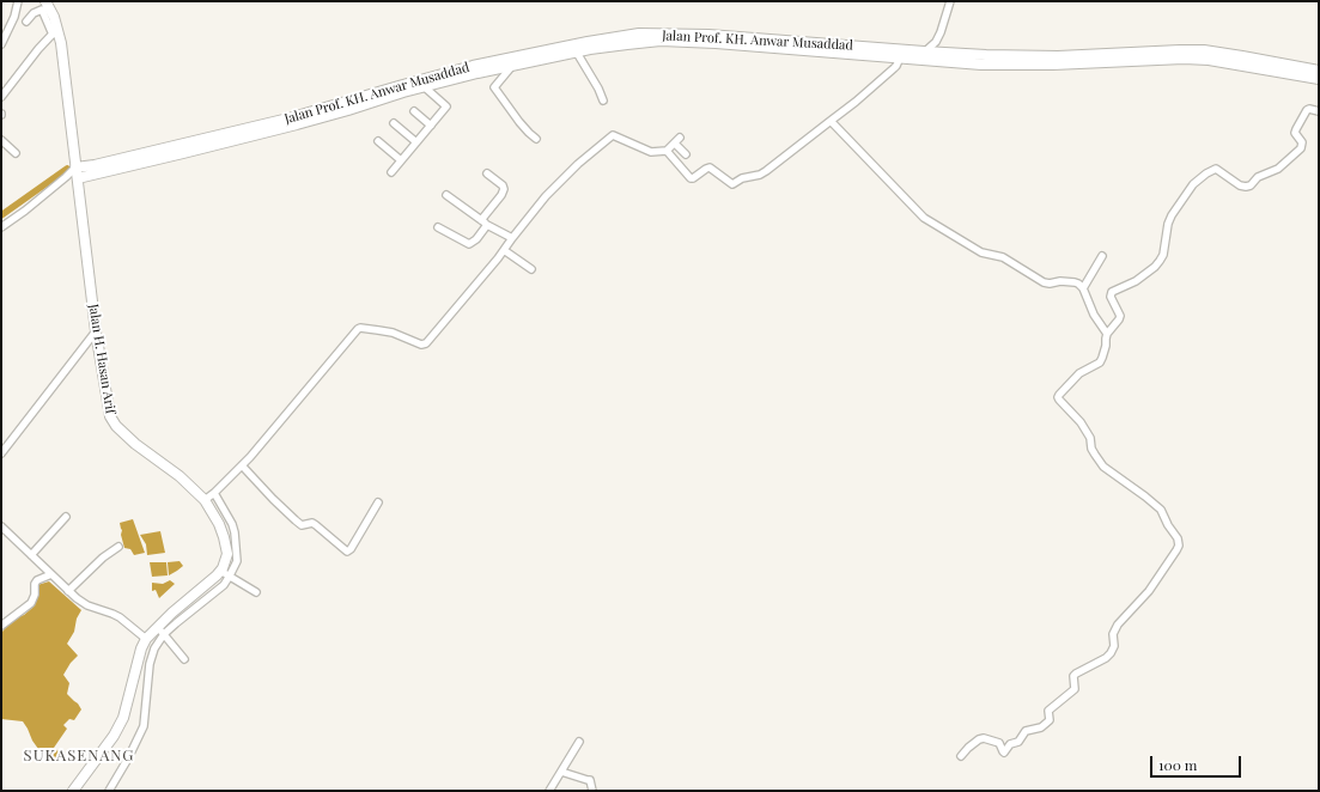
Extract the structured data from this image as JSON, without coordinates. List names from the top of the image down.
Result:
{
  "streets": {
    "street": ["Jalan Prof. KH. Anwar Musaddad", "Jalan H. Hasan Arif"]
  },
  "crossings": [
    ["Jalan Prof. KH. Anwar Musaddad", "Jalan H. Hasan Arif"]
  ],
  "districts": ["SUKASENANG"],
  "scale_bar": "100 m"
}
